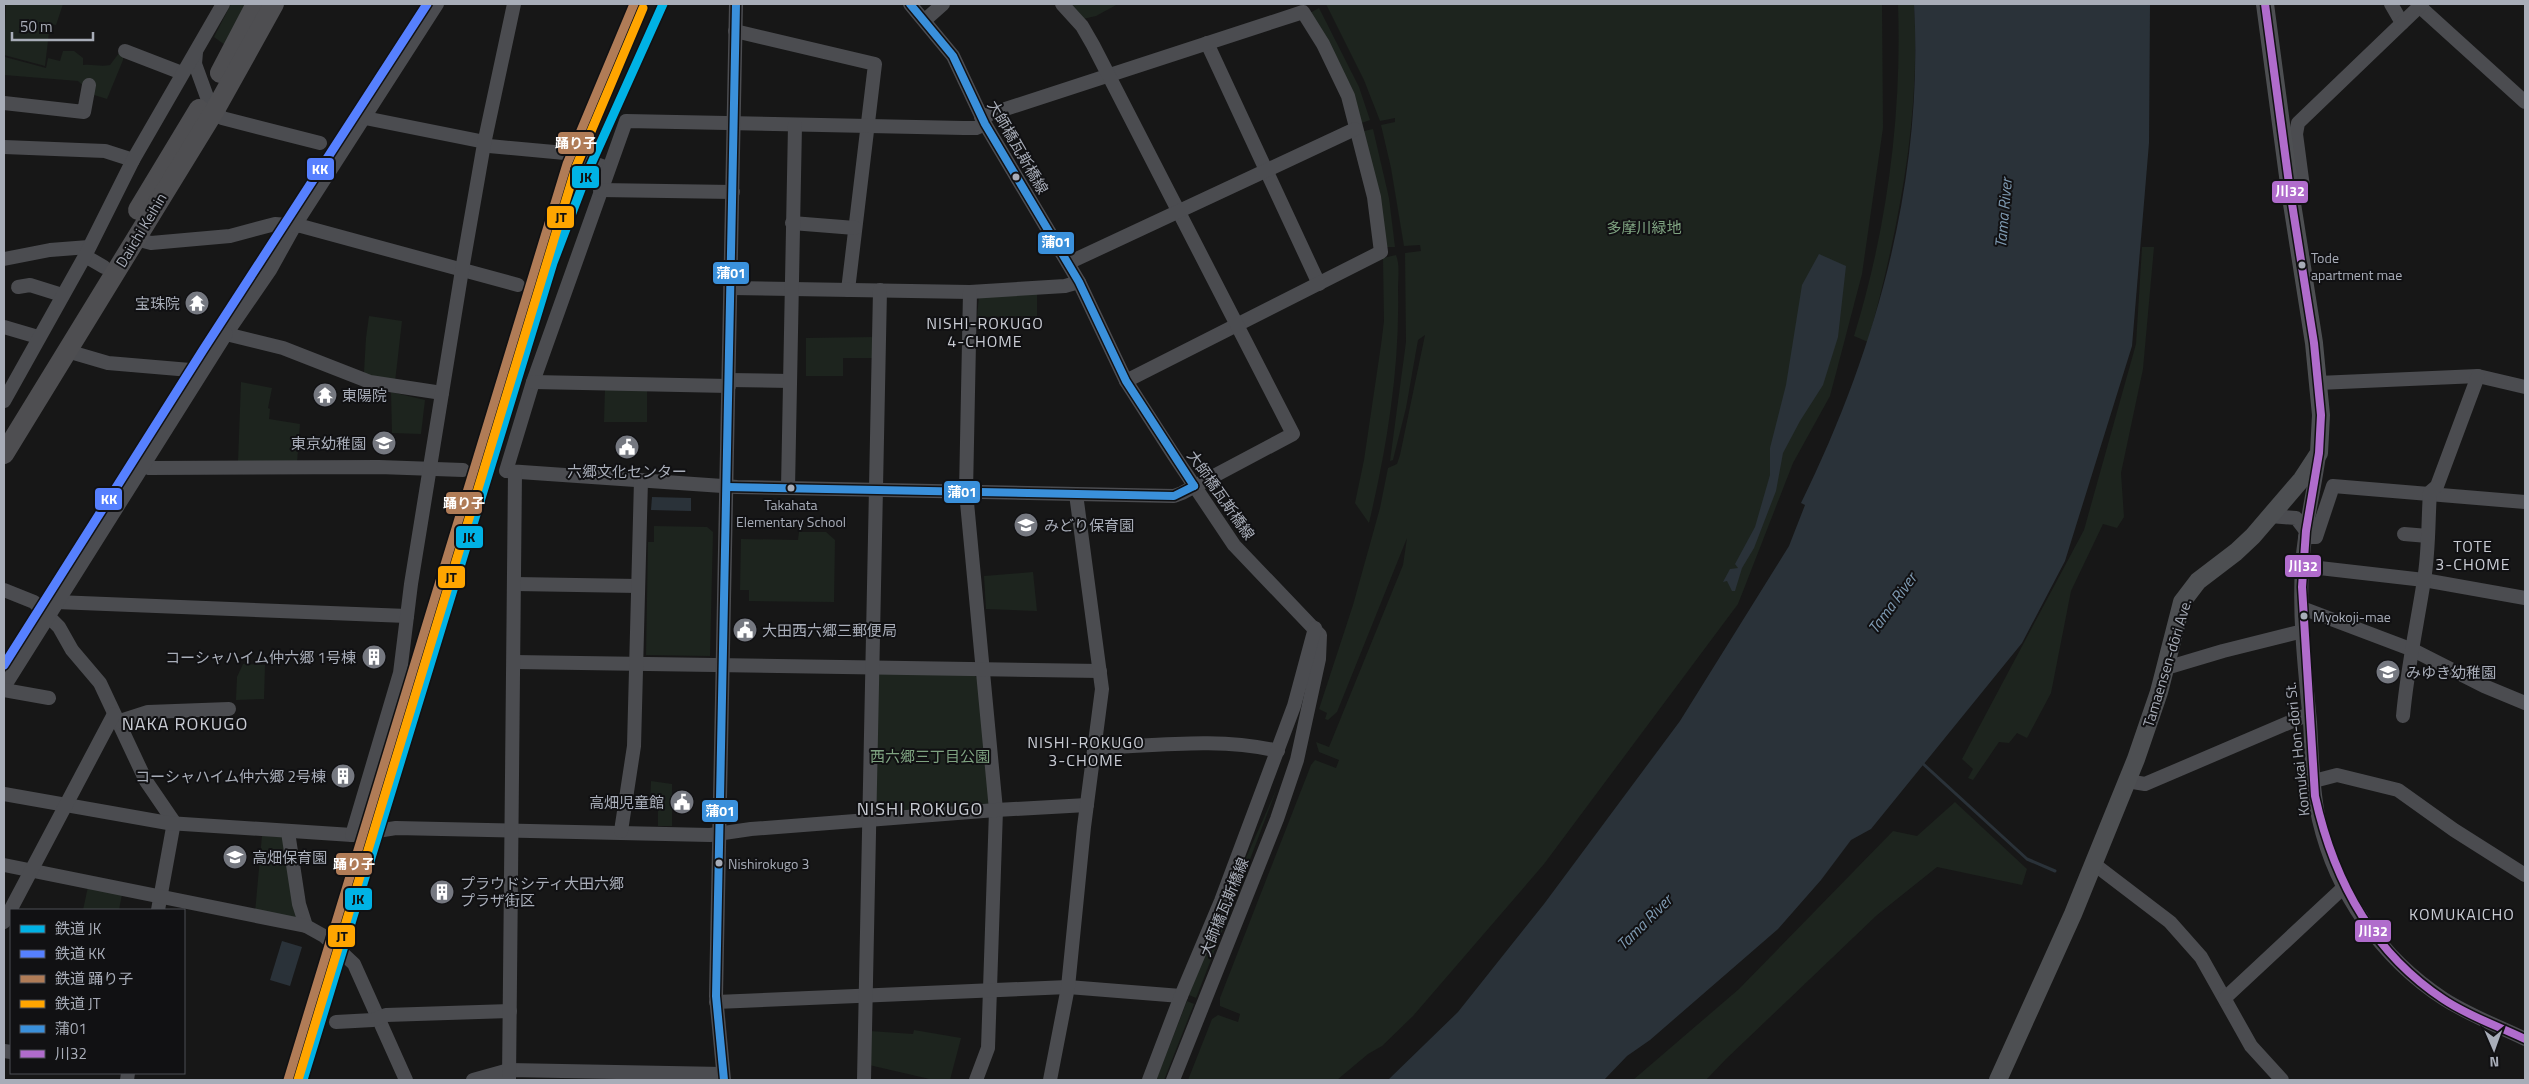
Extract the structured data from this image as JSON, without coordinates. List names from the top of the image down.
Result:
{
  "streets": {
    "highway": ["Daiichi Keihin"],
    "main road": ["Tamaensen-dōri Ave."],
    "street": ["大師橋瓦斯橋線", "Komukai Hon-dōri St."]
  },
  "crossings": [
    ["Tamaensen-dōri Ave.", "Komukai Hon-dōri St."]
  ],
  "districts": [
    "NISHI-ROKUGO 4-CHOME",
    "TOTE 3-CHOME",
    "NAKA ROKUGO",
    "NISHI-ROKUGO 3-CHOME",
    "NISHI ROKUGO",
    "KOMUKAICHO"
  ],
  "water": ["Tama River"],
  "parks": ["多摩川緑地", "西六郷三丁目公園"],
  "places": {
    "other": [
      "Tode apartment mae",
      "Takahata Elementary School",
      "Myokoji-mae",
      "Nishirokugo 3"
    ],
    "temple": ["宝珠院", "東陽院"],
    "school or university": [
      "東京幼稚園",
      "みどり保育園",
      "みゆき幼稚園",
      "高畑保育園"
    ],
    "public building": ["六郷文化センター", "大田西六郷三郵便局", "高畑児童館"],
    "building": ["コーシャハイム仲六郷 1号棟", "コーシャハイム仲六郷 2号棟", "プラウドシティ大田六郷 プラザ街区"]
  },
  "lines": [
    "rail line JK",
    "rail line KK",
    "rail line 踊り子",
    "transit line 蒲01",
    "transit line 川32",
    "rail line JT"
  ],
  "legend": [
    "鉄道 JK",
    "鉄道 KK",
    "鉄道 踊り子",
    "鉄道 JT",
    "蒲01",
    "川32"
  ],
  "scale_bar": "50 m",
  "north": "bottom"
}
